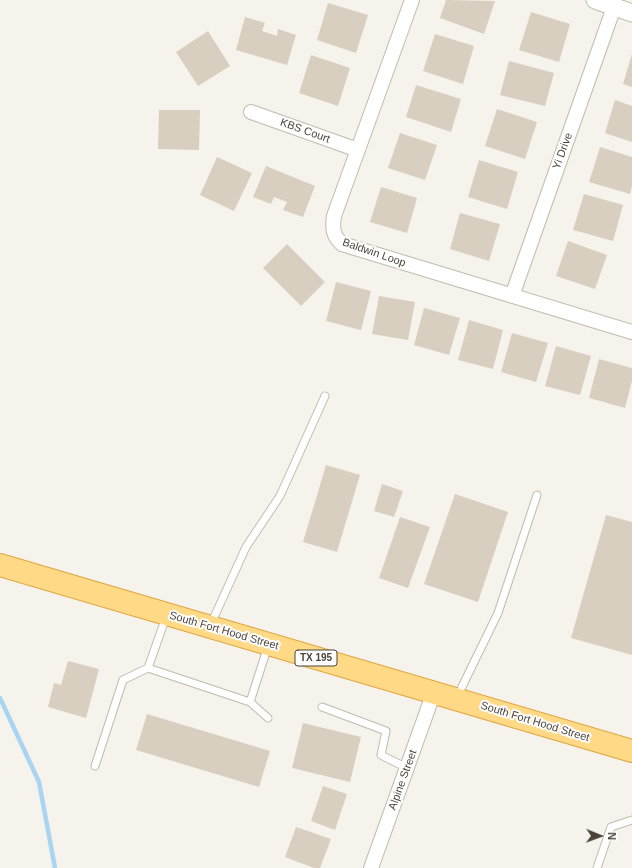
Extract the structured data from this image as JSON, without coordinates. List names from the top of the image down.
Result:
{
  "streets": {
    "highway": ["South Fort Hood Street", "TX 195"],
    "street": [
      "KBS Court",
      "Yi Drive",
      "Baldwin Loop",
      "Alpine Street"
    ]
  },
  "crossings": [
    ["KBS Court", "Baldwin Loop"],
    ["Yi Drive", "Baldwin Loop"],
    ["South Fort Hood Street", "Alpine Street"]
  ],
  "north": "right"
}
